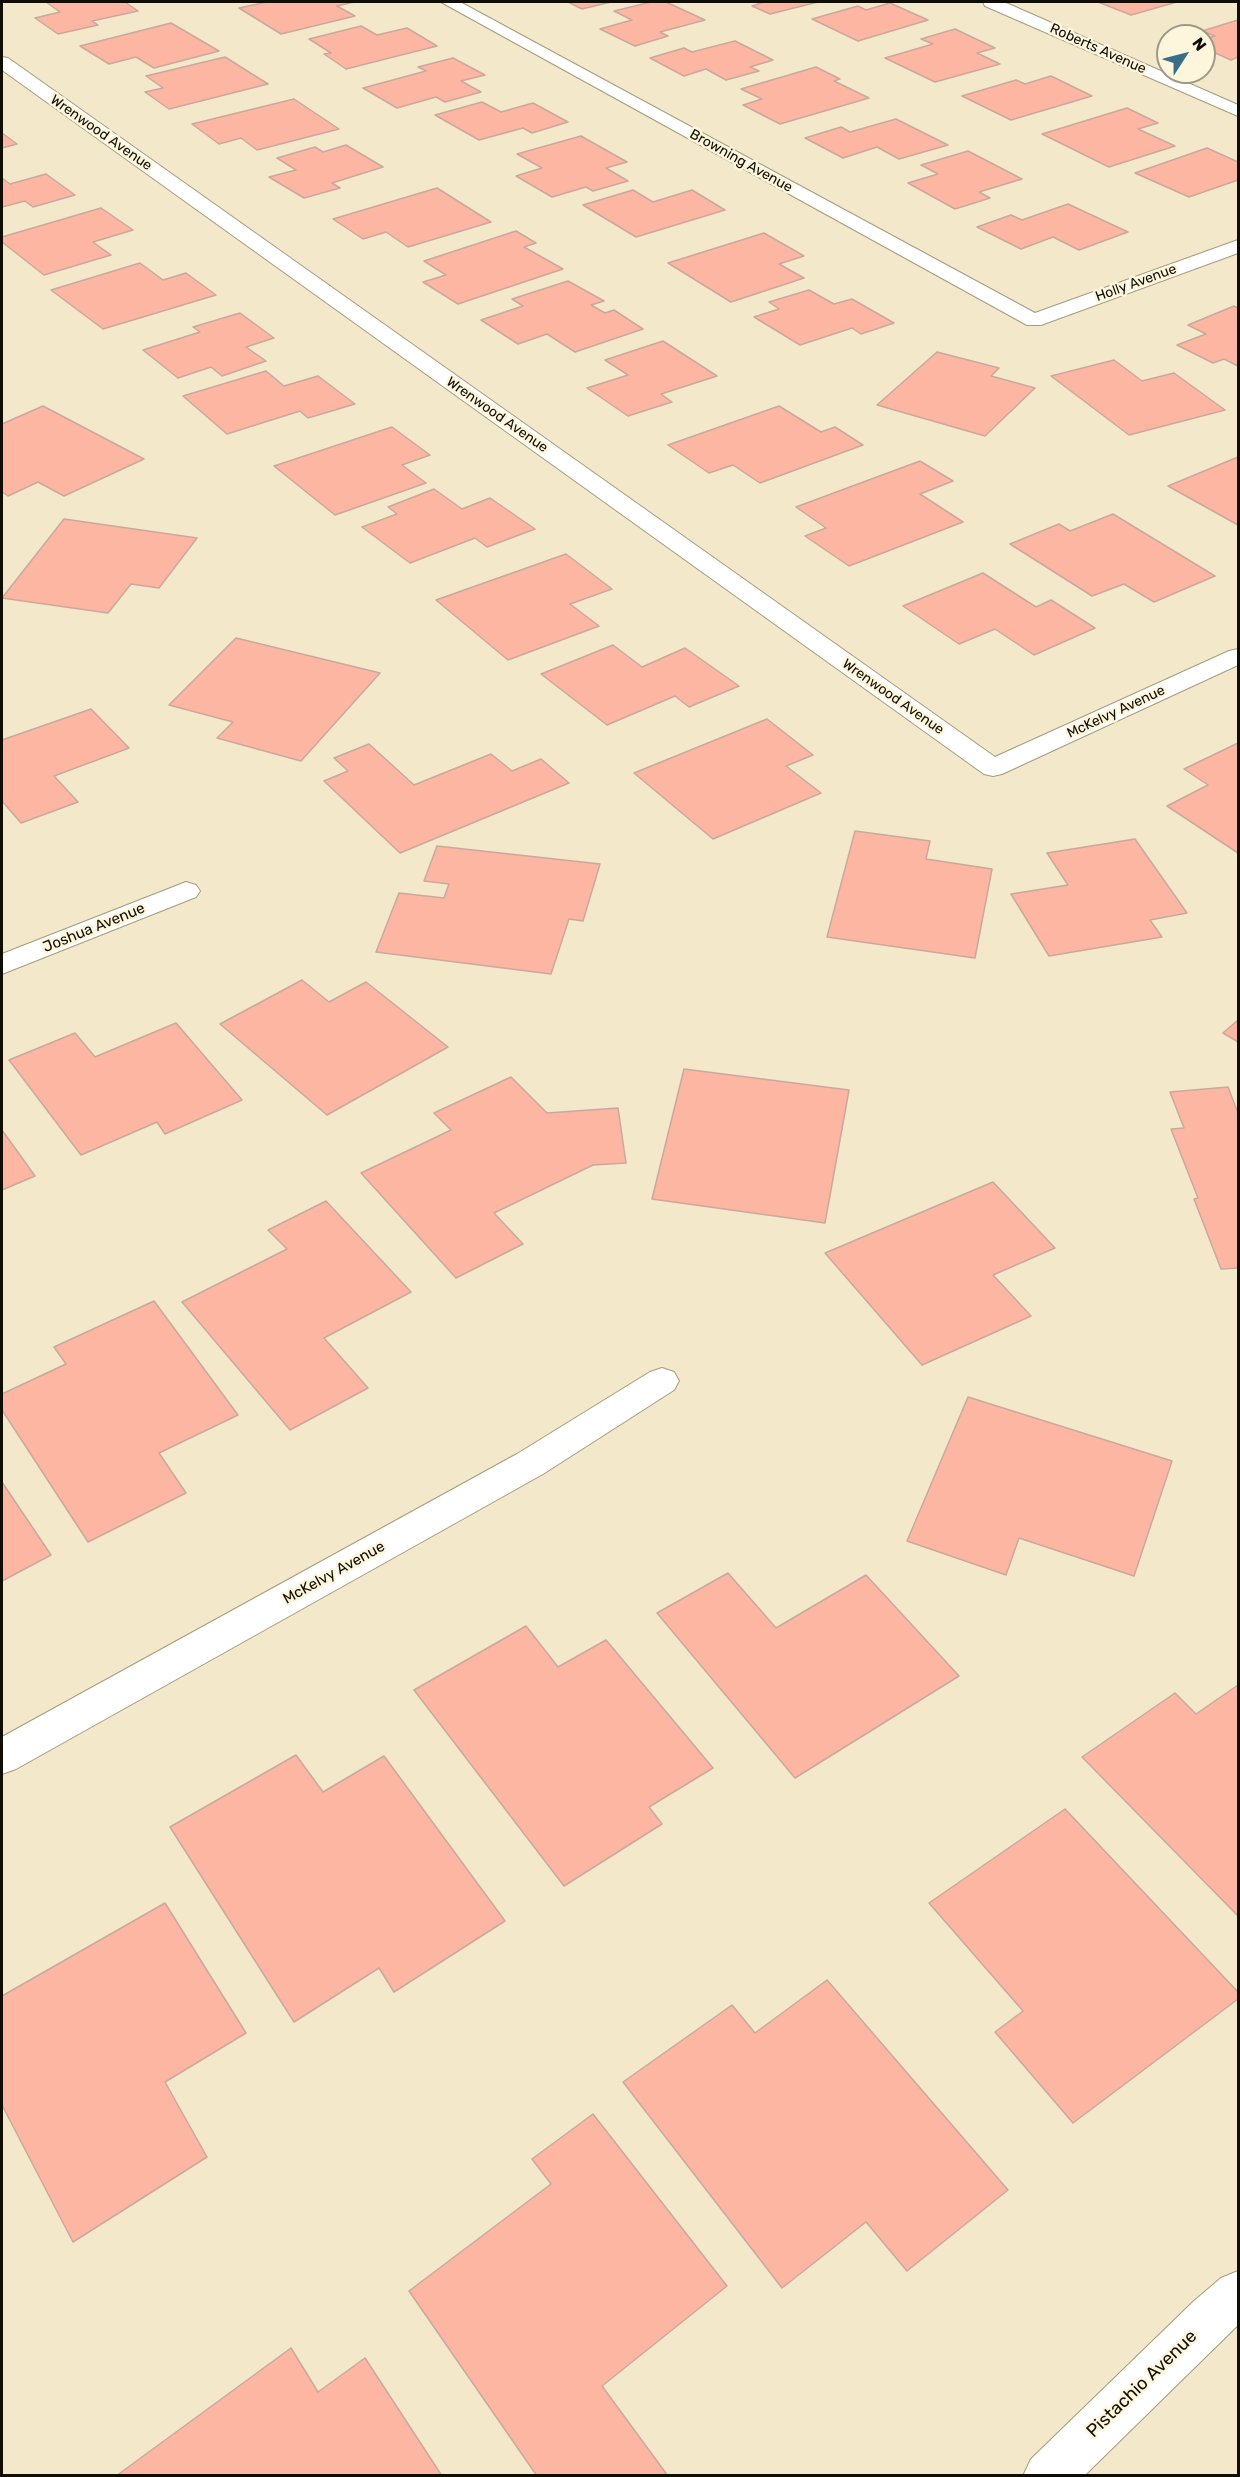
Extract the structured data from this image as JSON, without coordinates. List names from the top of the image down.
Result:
{
  "streets": {
    "street": [
      "Roberts Avenue",
      "Wrenwood Avenue",
      "Browning Avenue",
      "Holly Avenue",
      "McKelvy Avenue",
      "Joshua Avenue",
      "Pistachio Avenue"
    ]
  },
  "crossings": [
    ["Wrenwood Avenue", "McKelvy Avenue"],
    ["Browning Avenue", "Holly Avenue"]
  ],
  "north": "top right"
}
